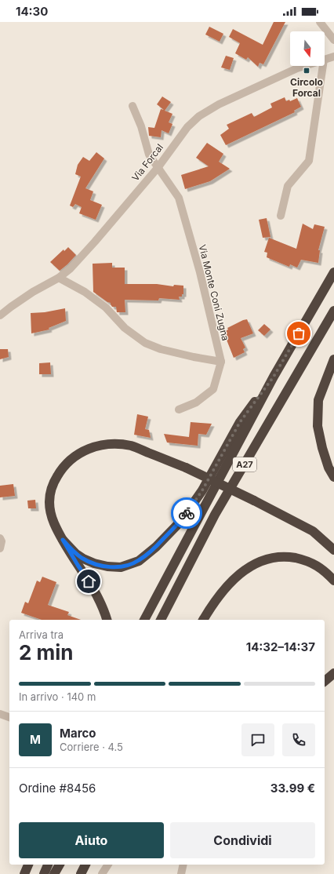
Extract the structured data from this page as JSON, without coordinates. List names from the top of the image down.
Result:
{
  "streets": {
    "highway": ["A27"],
    "street": ["Via Forcal", "Via Monte Coni Zugna"]
  },
  "crossings": [
    ["Via Forcal", "Via Monte Coni Zugna"]
  ],
  "places": {
    "transit": ["Circolo Forcal"]
  },
  "north": "bottom",
  "page": {
    "status": "14:30",
    "heading": ["2 min", "Arriva tra", "14:32–14:37"],
    "panel": [
      "Marco",
      "Corriere · 4.5",
      "Ordine #8456",
      "33.99 €"
    ],
    "bar": "In arrivo · 140 m",
    "round": "M",
    "buttons": ["Aiuto", "Condividi"]
  }
}
